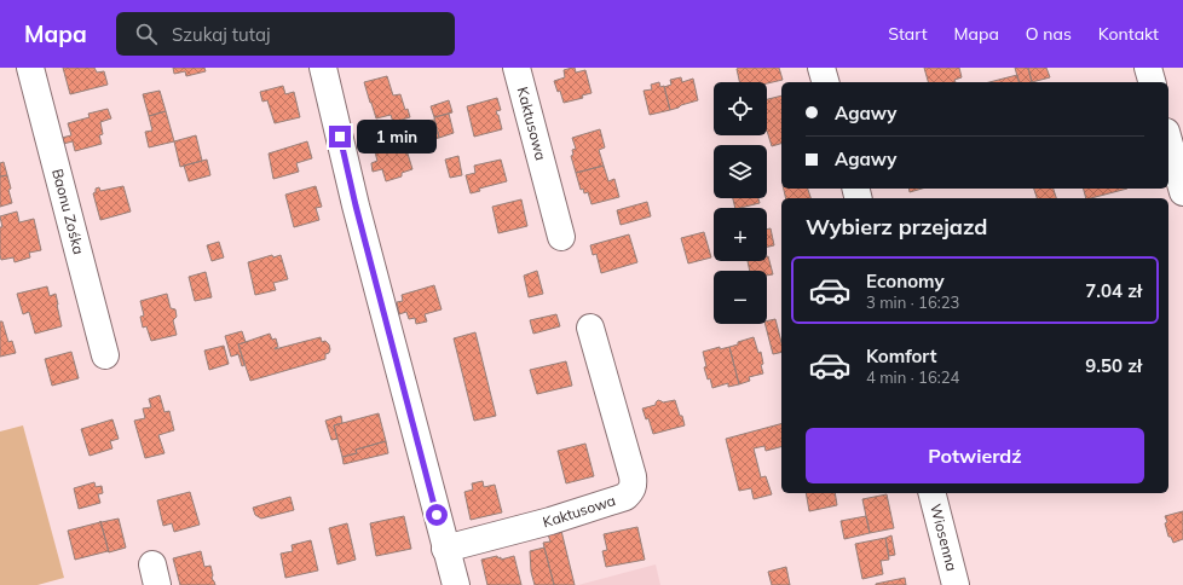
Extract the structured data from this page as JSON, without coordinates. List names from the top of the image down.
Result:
{
  "streets": {
    "street": ["Kaktusowa", "Baonu Zośka", "Wiosenna"]
  },
  "page": {
    "header": "Mapa",
    "search": "Szukaj tutaj",
    "nav": [
      "Start",
      "Mapa",
      "O nas",
      "Kontakt"
    ],
    "map_buttons": ["+", "−"],
    "banner": ["Agawy", "Agawy"],
    "bubble": "1 min",
    "heading": "Wybierz przejazd",
    "list": [
      {
        "name": "Economy",
        "note": "3 min · 16:23",
        "value": "7.04 zł"
      },
      {
        "name": "Komfort",
        "note": "4 min · 16:24",
        "value": "9.50 zł"
      }
    ],
    "buttons": "Potwierdź"
  }
}
